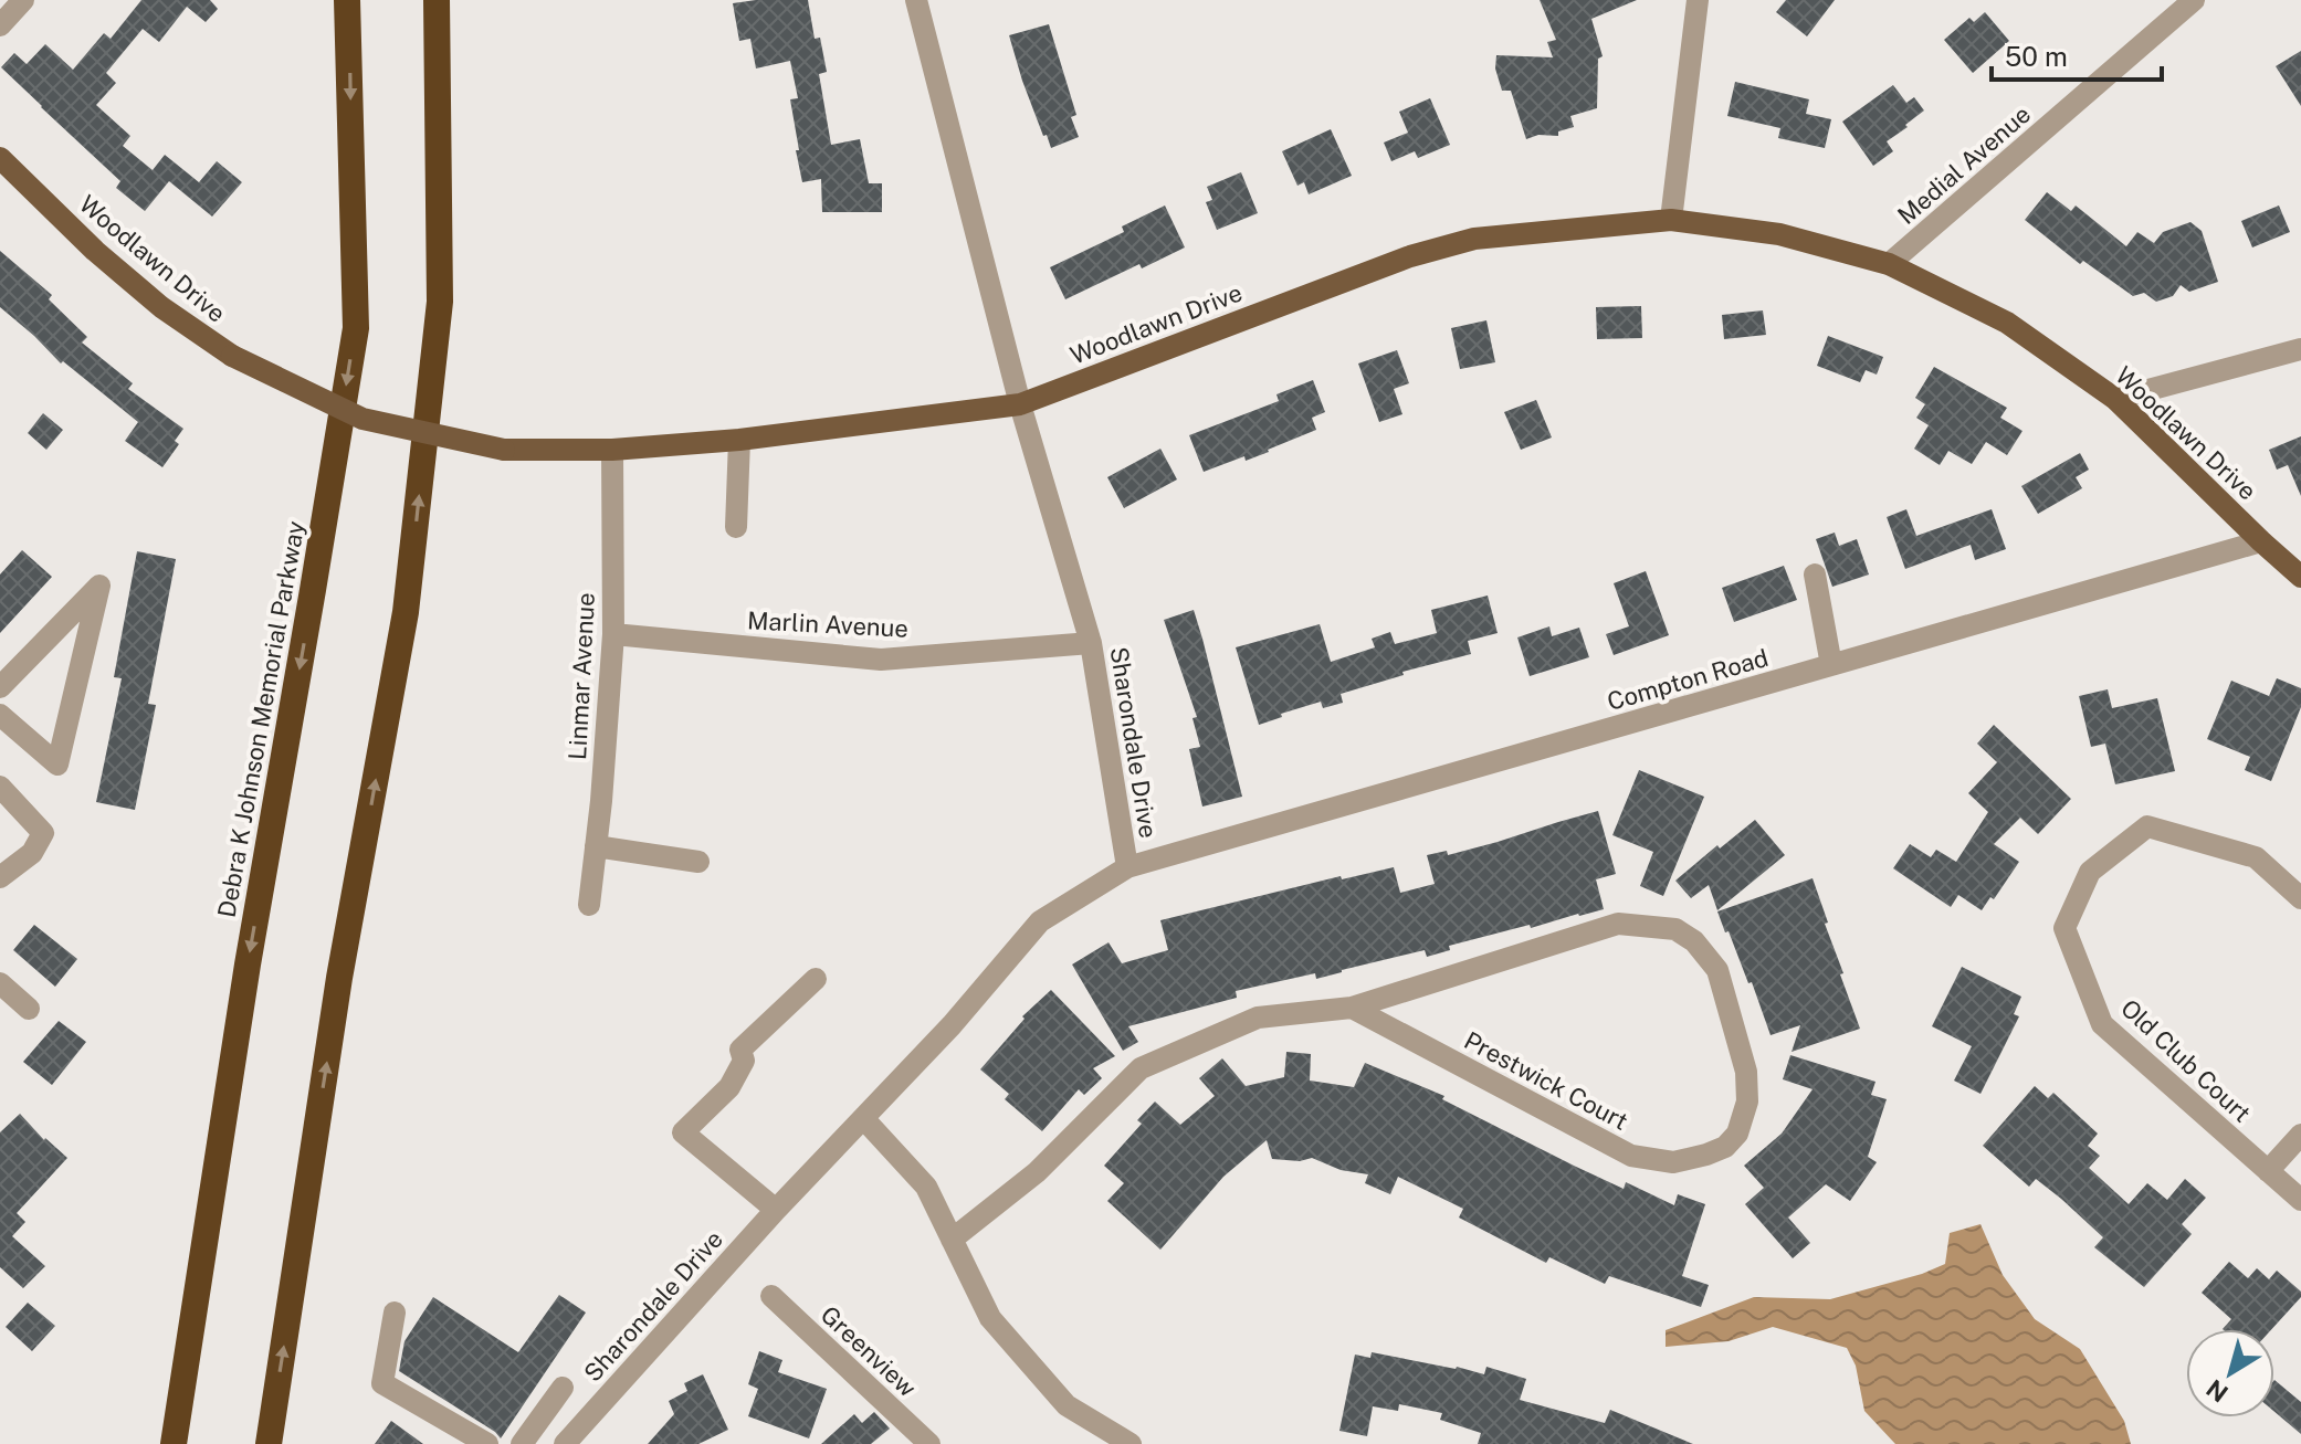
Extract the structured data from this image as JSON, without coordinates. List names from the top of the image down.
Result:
{
  "streets": {
    "highway": ["Debra K Johnson Memorial Parkway"],
    "main road": ["Woodlawn Drive"],
    "street": [
      "Medial Avenue",
      "Marlin Avenue",
      "Linmar Avenue",
      "Compton Road",
      "Sharondale Drive",
      "Old Club Court",
      "Prestwick Court",
      "Greenview"
    ]
  },
  "crossings": [
    ["Medial Avenue", "Woodlawn Drive"],
    ["Woodlawn Drive", "Linmar Avenue"],
    ["Woodlawn Drive", "Compton Road"],
    ["Woodlawn Drive", "Sharondale Drive"],
    ["Marlin Avenue", "Linmar Avenue"],
    ["Marlin Avenue", "Sharondale Drive"],
    ["Compton Road", "Sharondale Drive"]
  ],
  "scale_bar": "50 m",
  "north": "bottom left"
}
